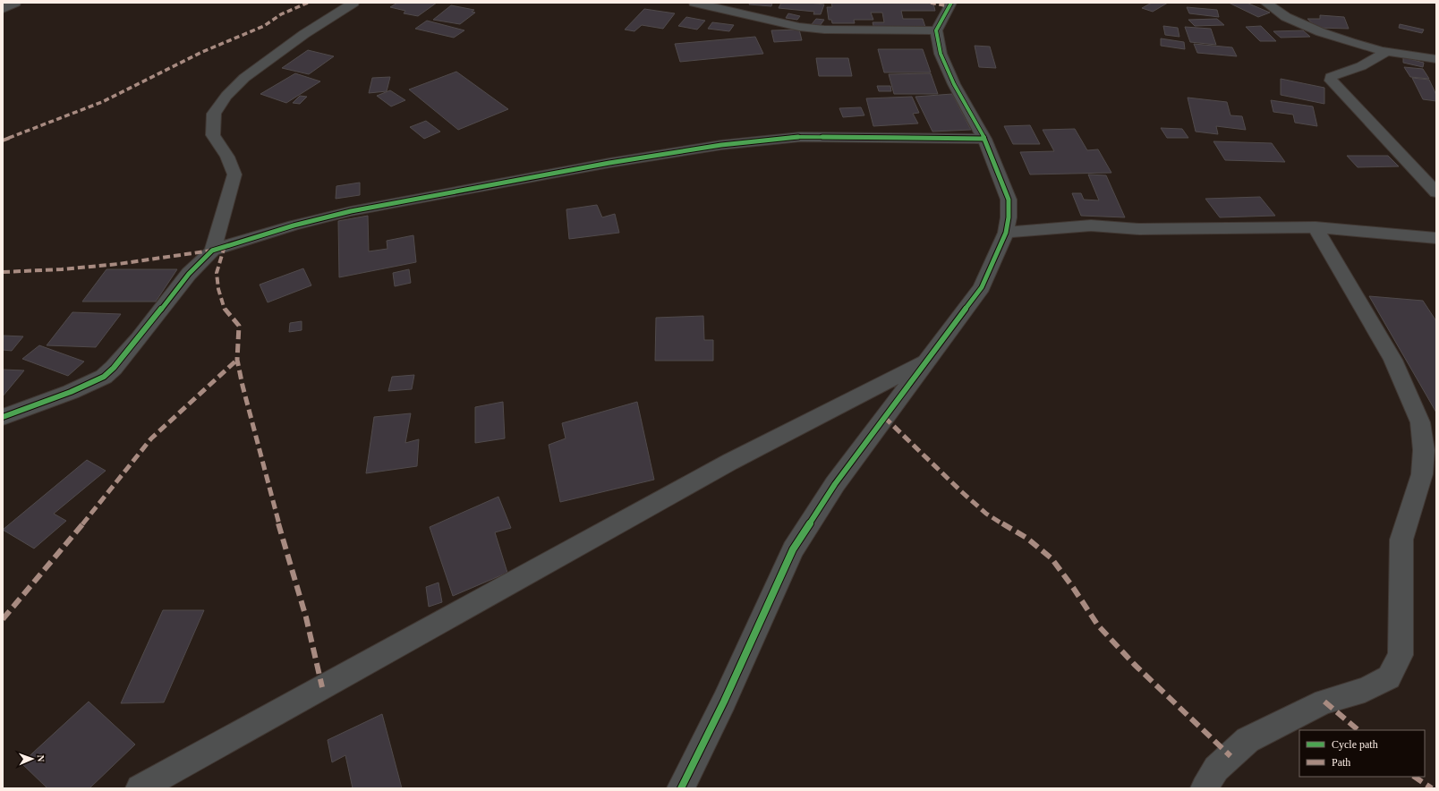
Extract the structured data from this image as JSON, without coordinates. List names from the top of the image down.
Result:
{
  "legend": ["Cycle path", "Path"],
  "north": "right"
}
